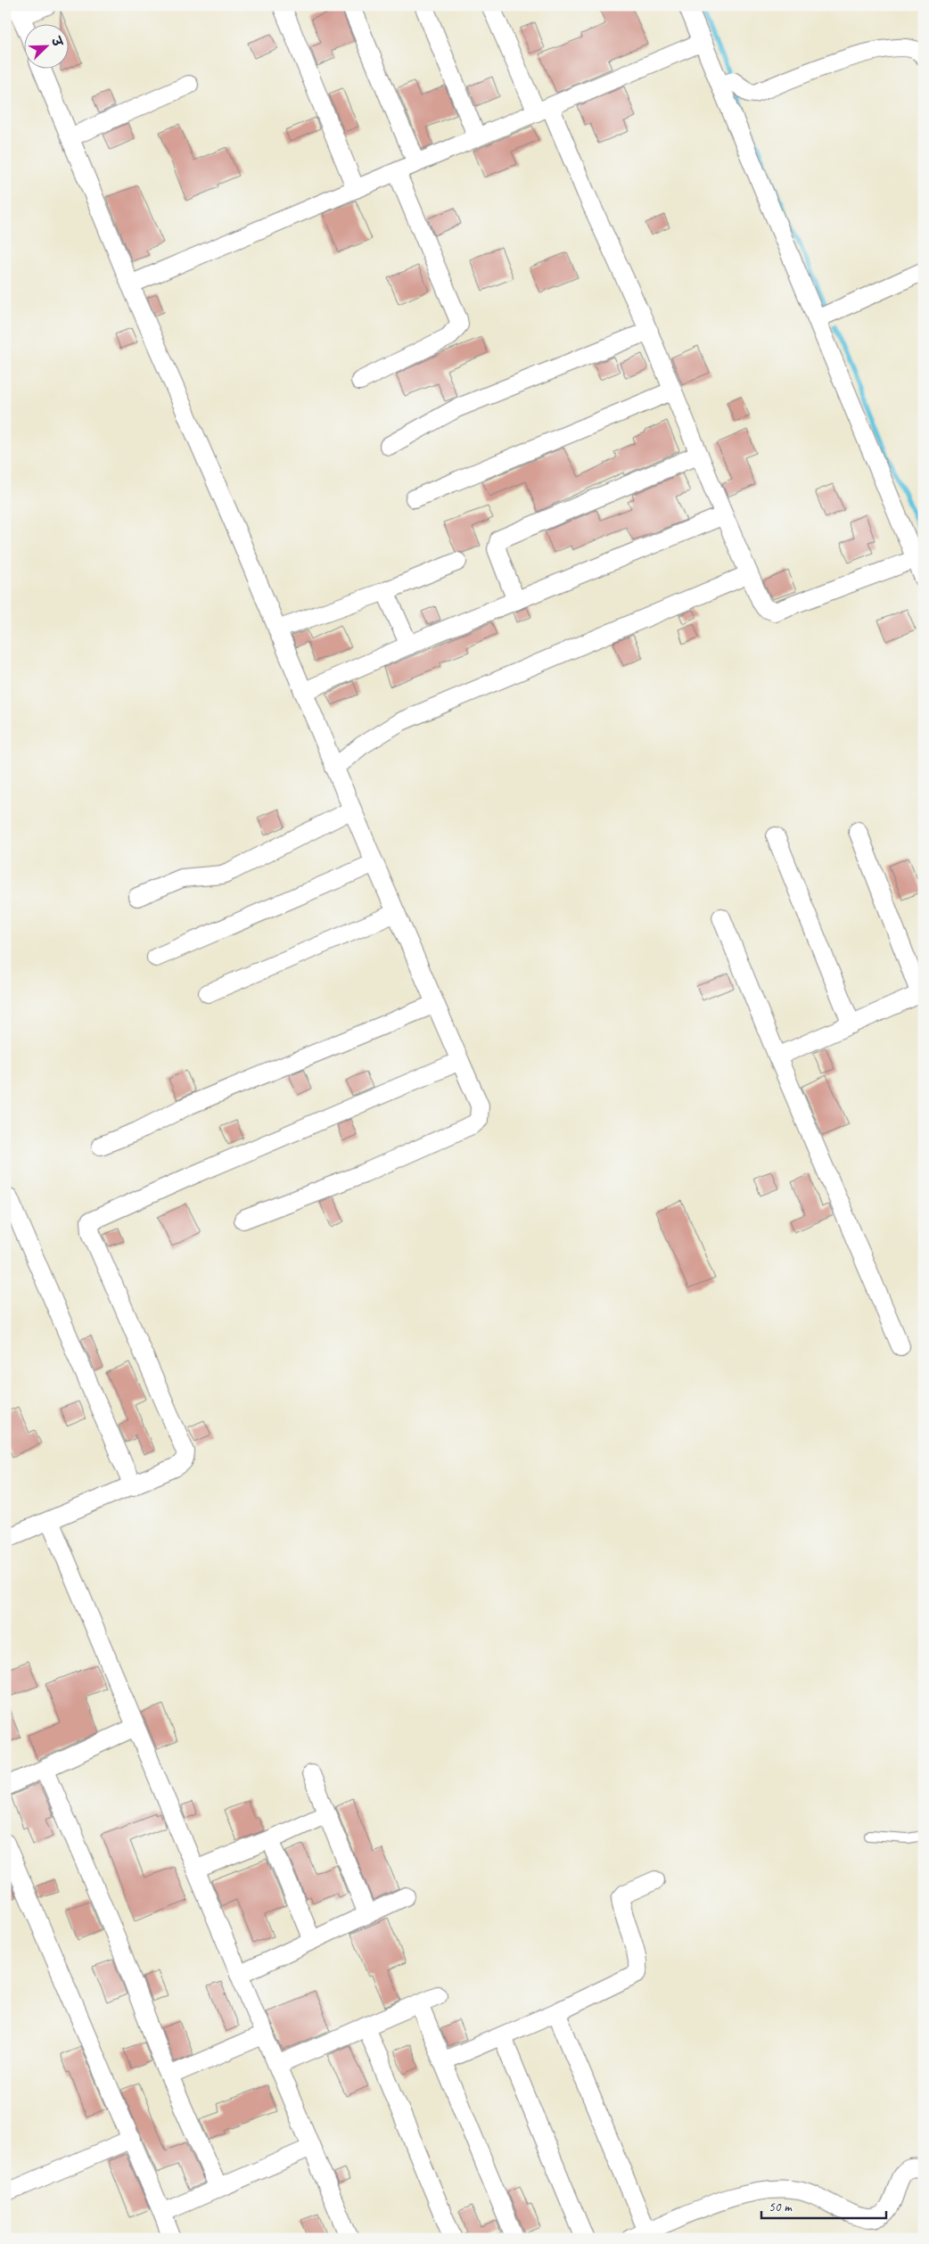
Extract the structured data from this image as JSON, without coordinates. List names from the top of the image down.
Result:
{
  "scale_bar": "50 m",
  "north": "top right"
}
